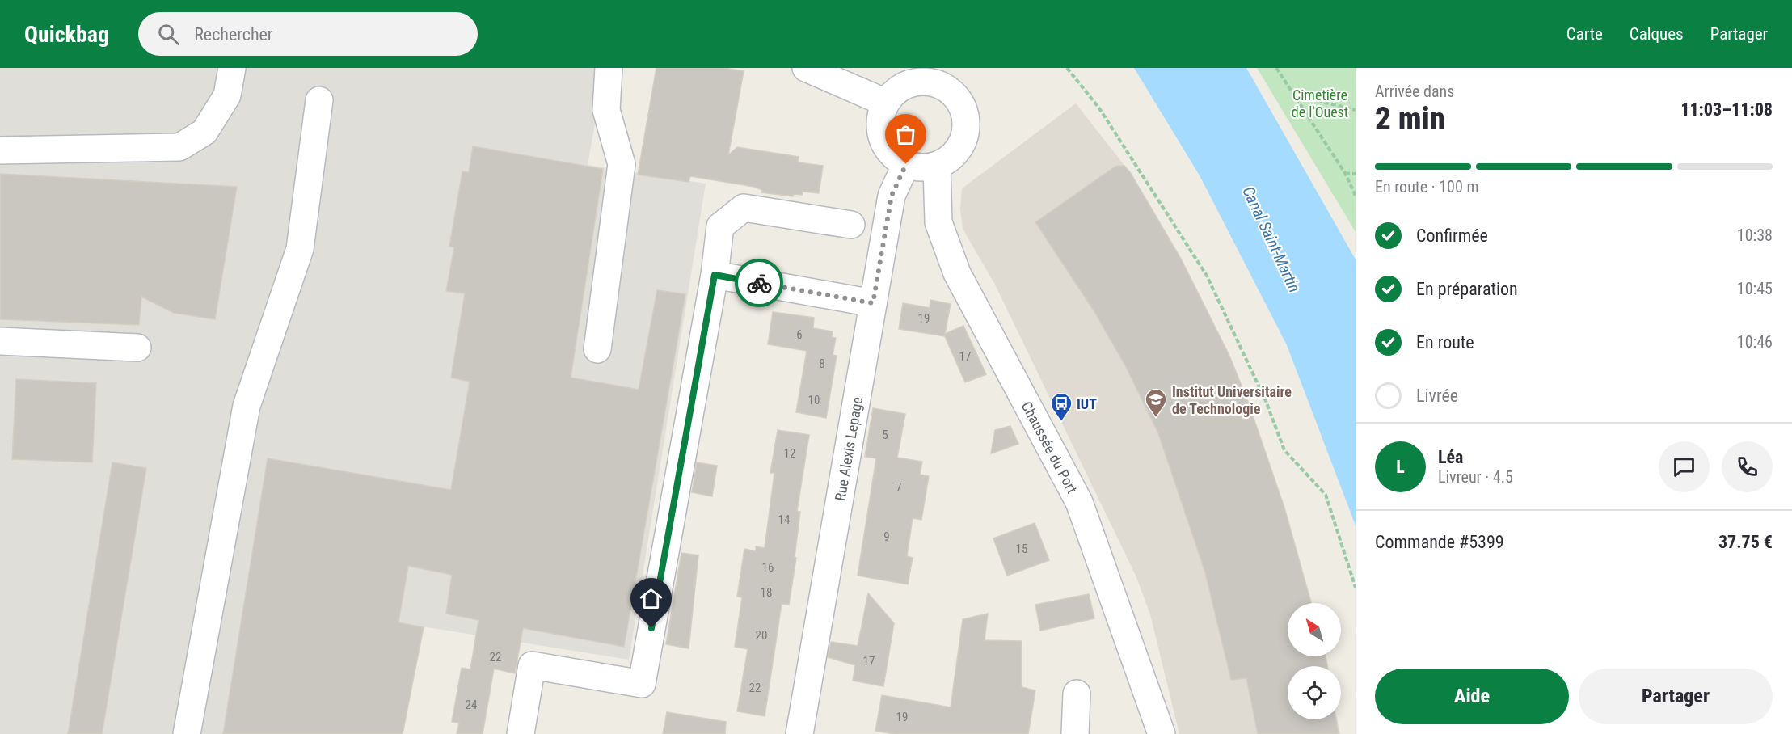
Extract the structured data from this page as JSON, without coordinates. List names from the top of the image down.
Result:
{
  "streets": {
    "street": ["Rue Alexis Lepage", "Chaussée du Port"]
  },
  "crossings": [
    ["Rue Alexis Lepage", "Chaussée du Port"]
  ],
  "water": ["Canal Saint-Martin"],
  "parks": ["Cimetière de l'Ouest"],
  "places": {
    "school or university": ["Institut Universitaire de Technologie"],
    "bus stop": ["IUT"]
  },
  "house_numbers": [
    "19",
    "6",
    "17",
    "8",
    "10",
    "5",
    "12",
    "7",
    "14",
    "9",
    "15",
    "16",
    "18",
    "20",
    "22",
    "17",
    "22",
    "24",
    "19"
  ],
  "north": "top left",
  "page": {
    "header": "Quickbag",
    "search": "Rechercher",
    "nav": ["Carte", "Calques", "Partager"],
    "heading": ["2 min", "Arrivée dans", "11:03–11:08"],
    "panel": [
      "Léa",
      "Livreur · 4.5",
      "Commande #5399",
      "37.75 €"
    ],
    "bar": "En route · 100 m",
    "list": [
      ["Confirmée", "10:38"],
      ["En préparation", "10:45"],
      ["En route", "10:46"],
      "Livrée"
    ],
    "round": "L",
    "buttons": ["Aide", "Partager"]
  }
}
